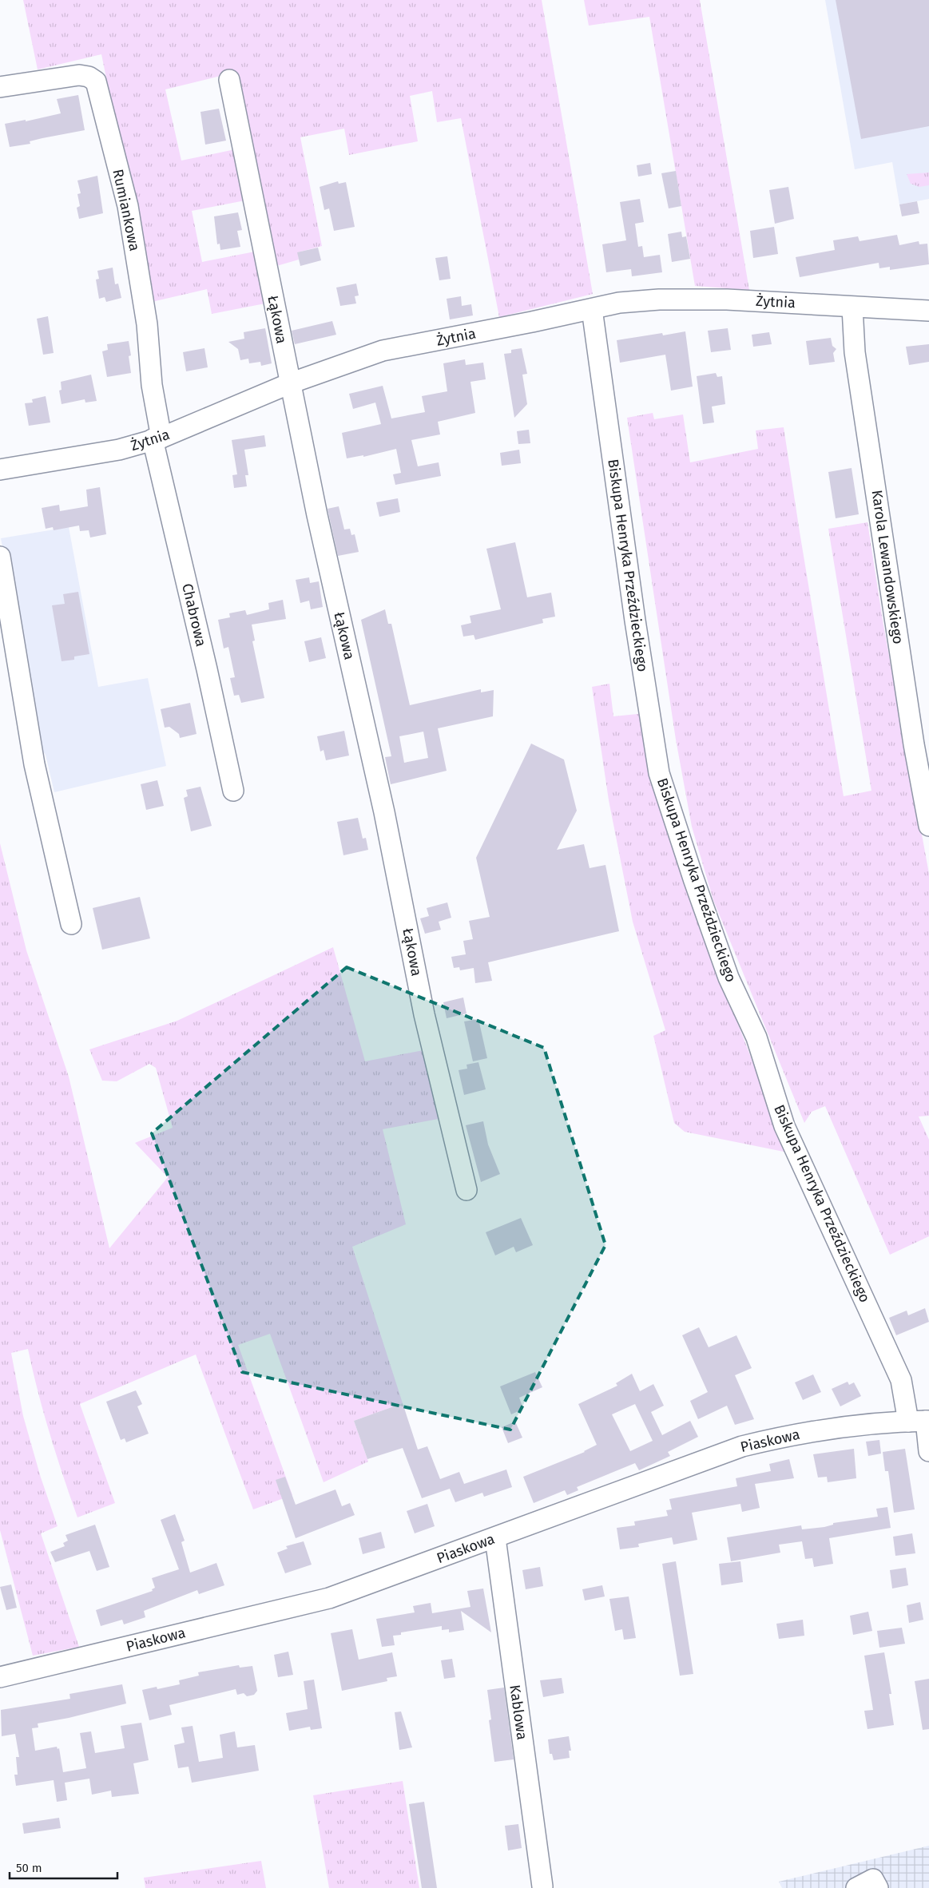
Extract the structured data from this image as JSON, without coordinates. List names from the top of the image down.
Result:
{
  "streets": {
    "street": [
      "Rumiankowa",
      "Żytnia",
      "Łąkowa",
      "Biskupa Henryka Przeździeckiego",
      "Karola Lewandowskiego",
      "Chabrowa",
      "Piaskowa",
      "Kablowa"
    ]
  },
  "crossings": [
    ["Rumiankowa", "Żytnia"],
    ["Rumiankowa", "Chabrowa"],
    ["Żytnia", "Łąkowa"],
    ["Żytnia", "Biskupa Henryka Przeździeckiego"],
    ["Żytnia", "Karola Lewandowskiego"],
    ["Żytnia", "Chabrowa"],
    ["Biskupa Henryka Przeździeckiego", "Piaskowa"],
    ["Piaskowa", "Kablowa"]
  ],
  "scale_bar": "50 m"
}
